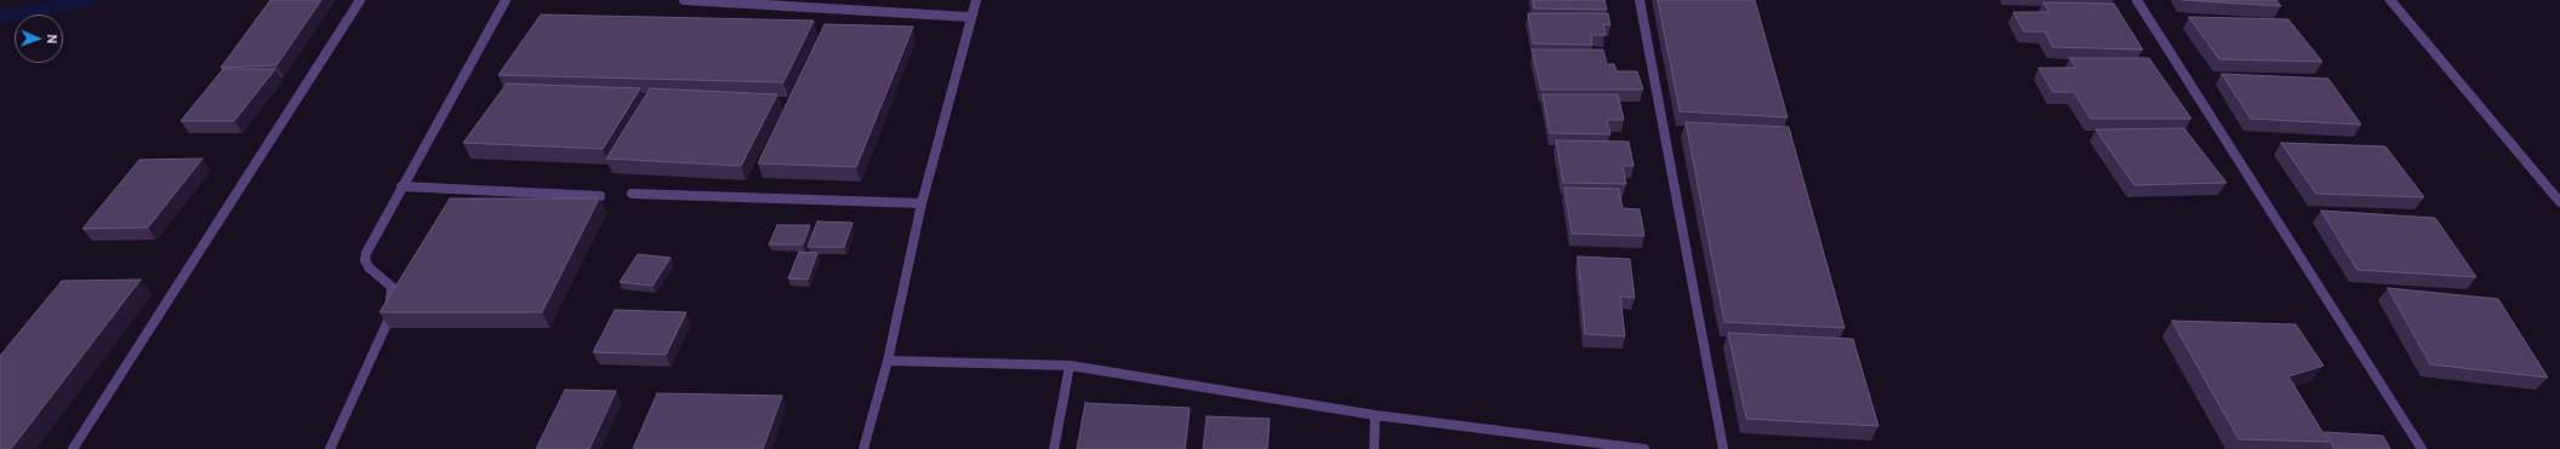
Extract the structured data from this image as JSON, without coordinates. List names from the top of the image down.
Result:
{
  "north": "right"
}
